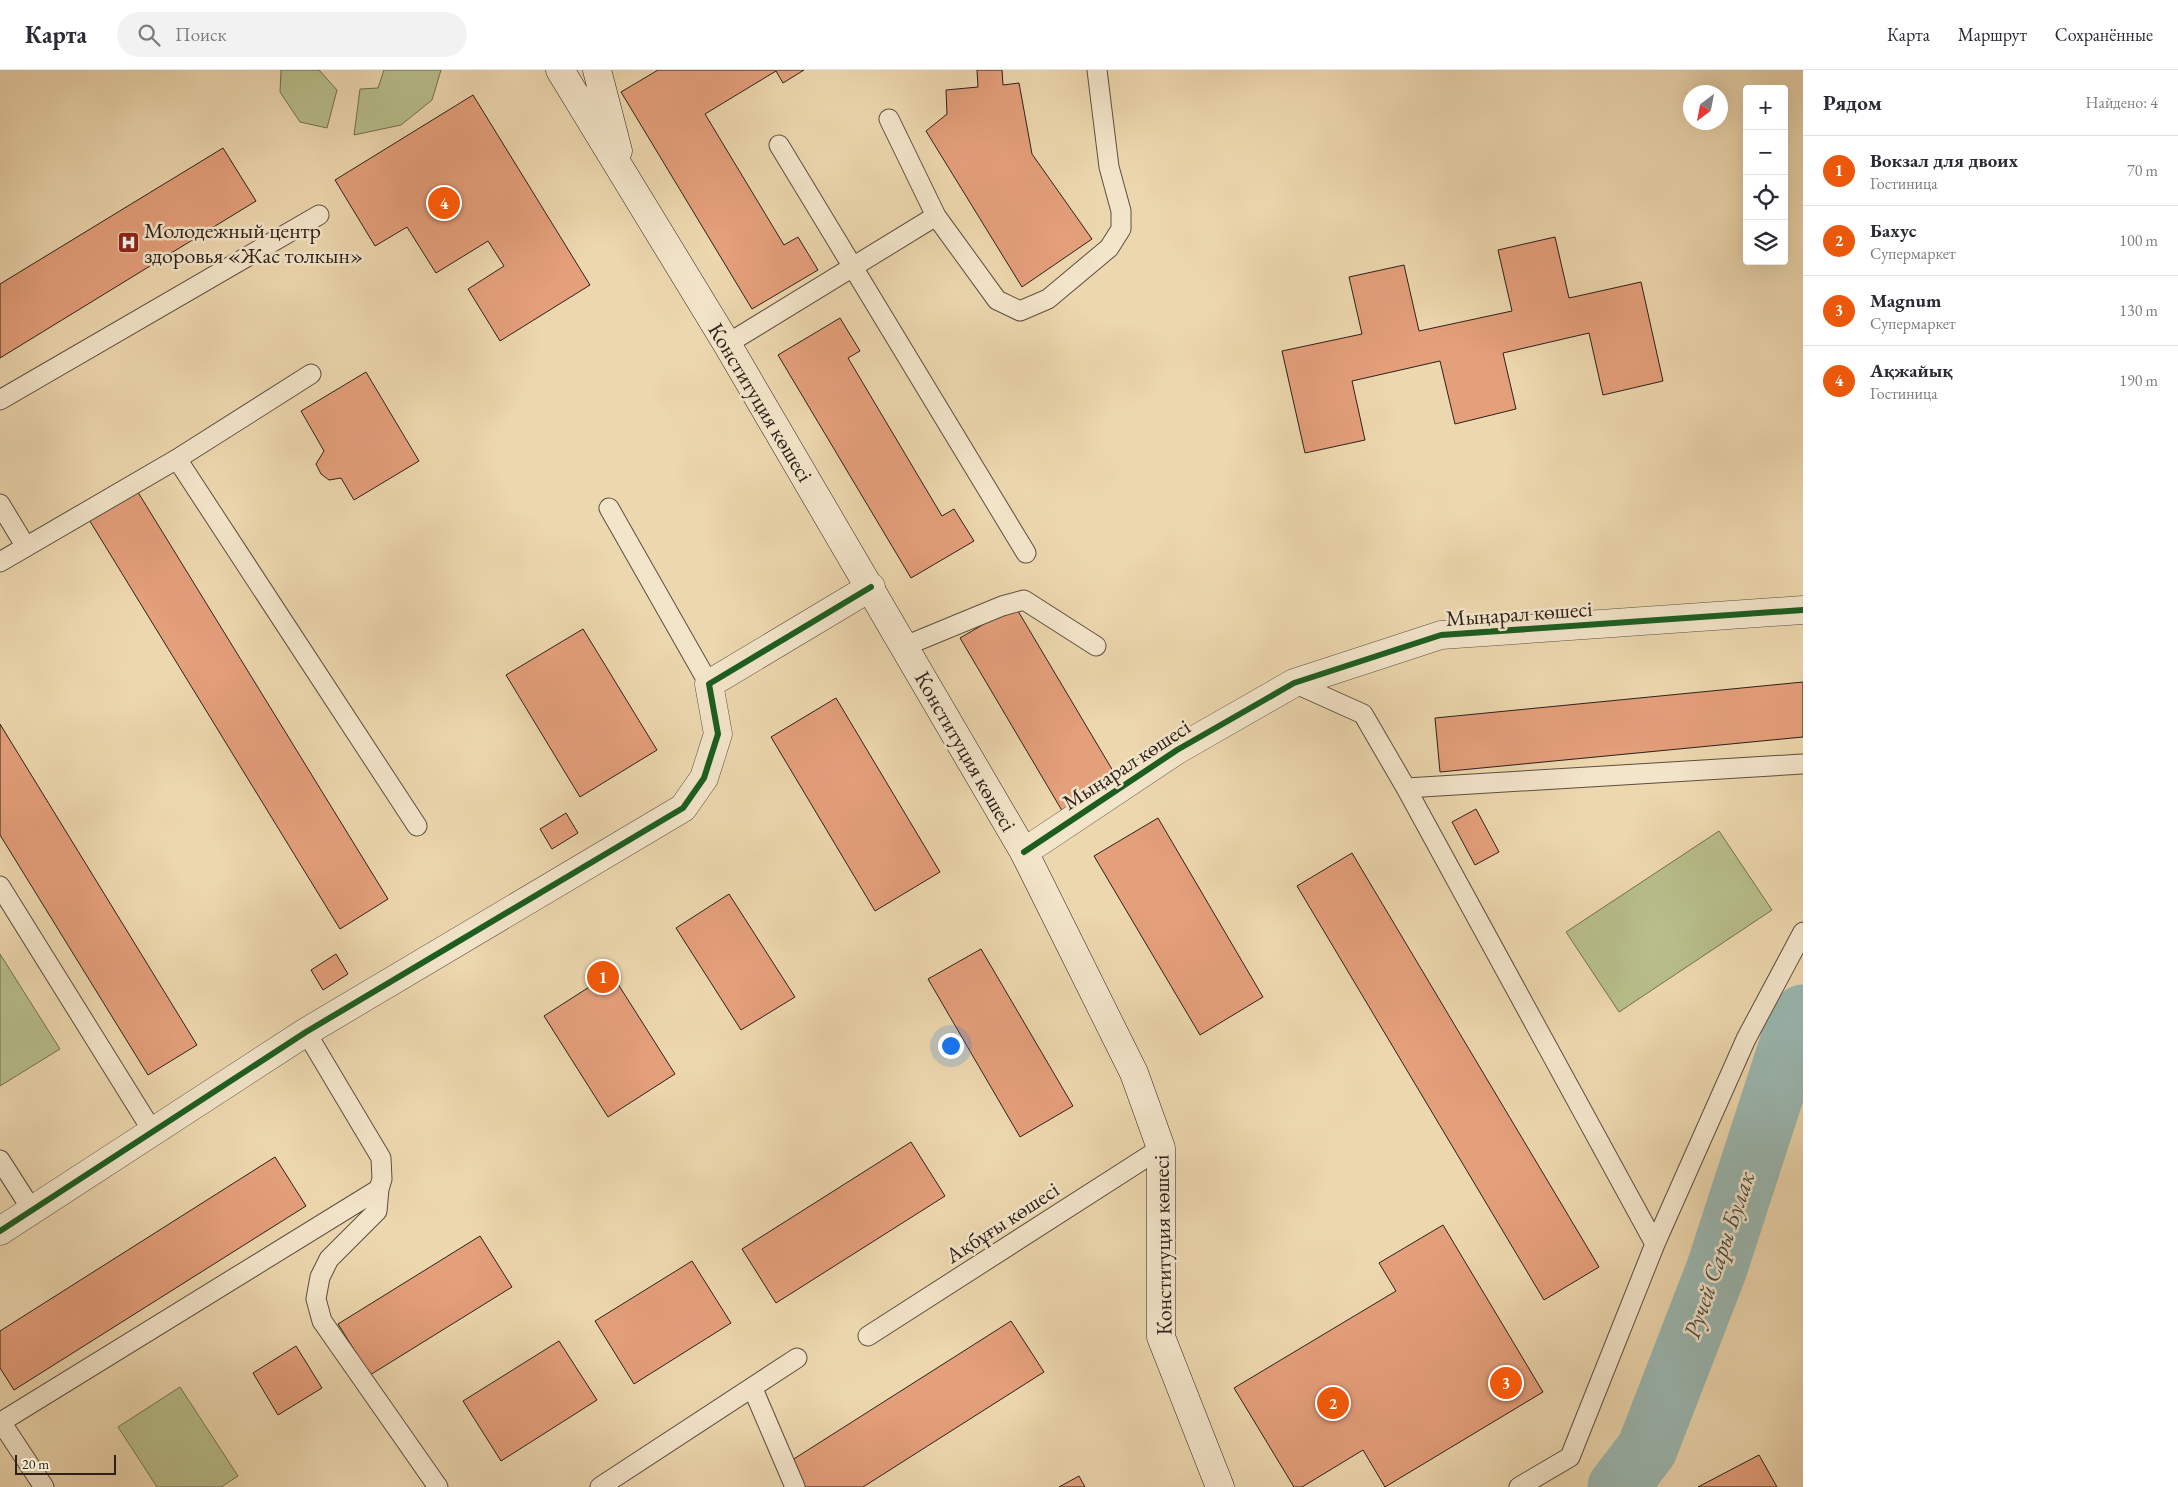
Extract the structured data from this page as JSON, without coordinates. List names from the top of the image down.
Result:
{
  "streets": {
    "street": ["Конституция көшесі", "Мыңарал көшесі"],
    "lane": ["Ақбұғы көшесі"]
  },
  "crossings": [
    ["Конституция көшесі", "Мыңарал көшесі"],
    ["Конституция көшесі", "Ақбұғы көшесі"]
  ],
  "water": ["Ручей Сары Булак"],
  "places": {
    "hospital": ["Молодежный центр здоровья «Жас толкын»"]
  },
  "scale_bar": "20 m",
  "north": "bottom left",
  "page": {
    "header": "Карта",
    "search": "Поиск",
    "nav": ["Карта", "Маршрут", "Сохранённые"],
    "heading": ["Рядом", "Найдено: 4"],
    "map_buttons": ["+", "−"],
    "list": [
      {
        "mark": "1",
        "name": "Вокзал для двоих",
        "note": "Гостиница",
        "value": "70 m"
      },
      {
        "mark": "2",
        "name": "Бахус",
        "note": "Супермаркет",
        "value": "100 m"
      },
      {
        "mark": "3",
        "name": "Magnum",
        "note": "Супермаркет",
        "value": "130 m"
      },
      {
        "mark": "4",
        "name": "Ақжайық",
        "note": "Гостиница",
        "value": "190 m"
      }
    ],
    "pins": [
      "4",
      "1",
      "3",
      "2"
    ],
    "scale": "20 m"
  }
}
